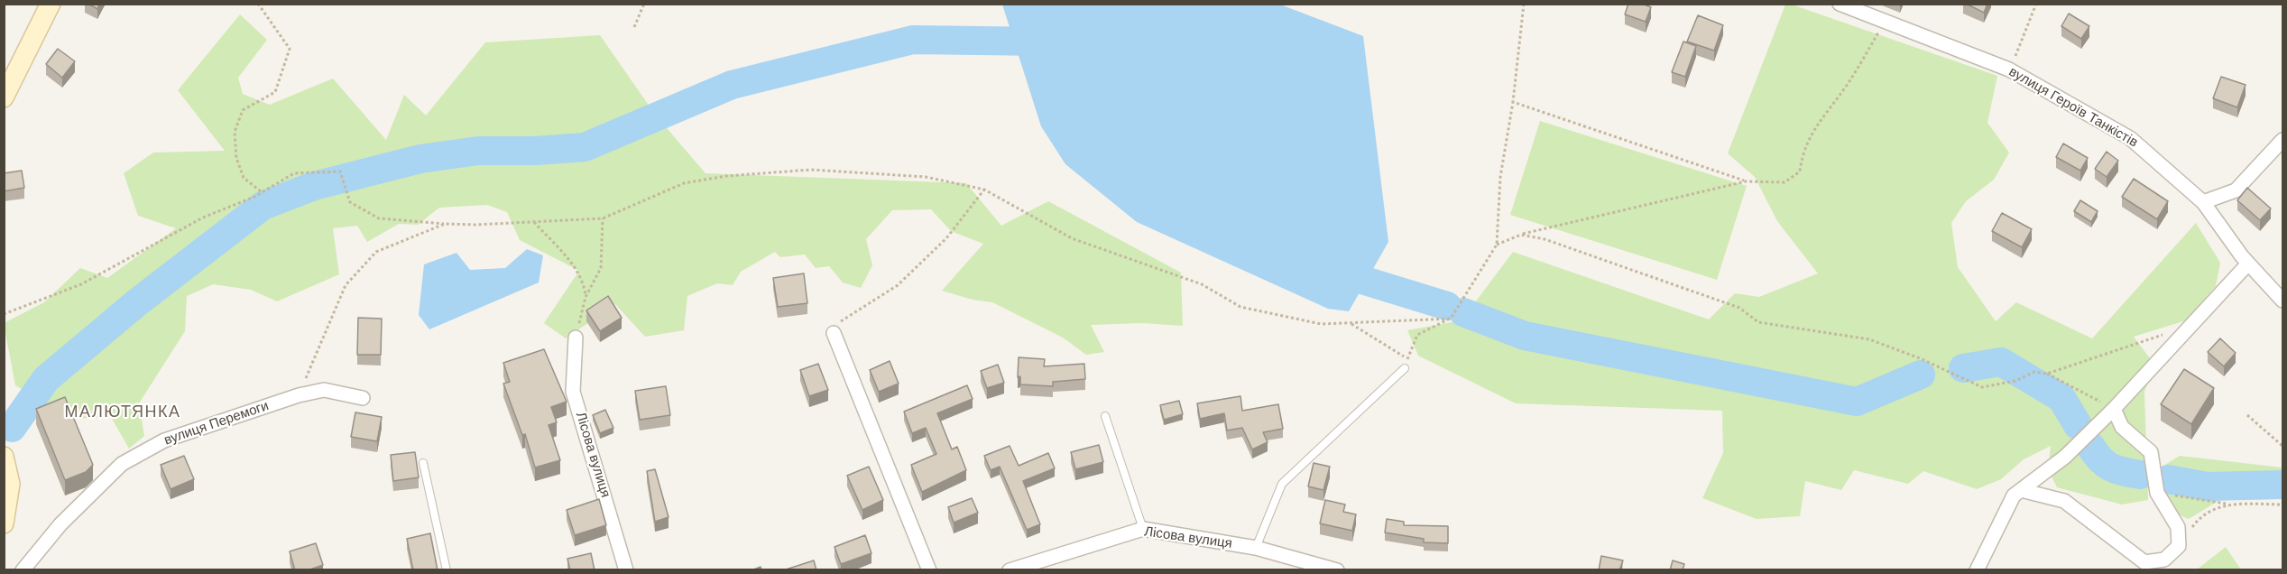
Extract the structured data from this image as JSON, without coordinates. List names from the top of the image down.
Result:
{
  "streets": {
    "street": ["вулиця Героїв Танкістів", "вулиця Перемоги", "Лісова вулиця"]
  },
  "districts": ["МАЛЮТЯНКА"]
}
